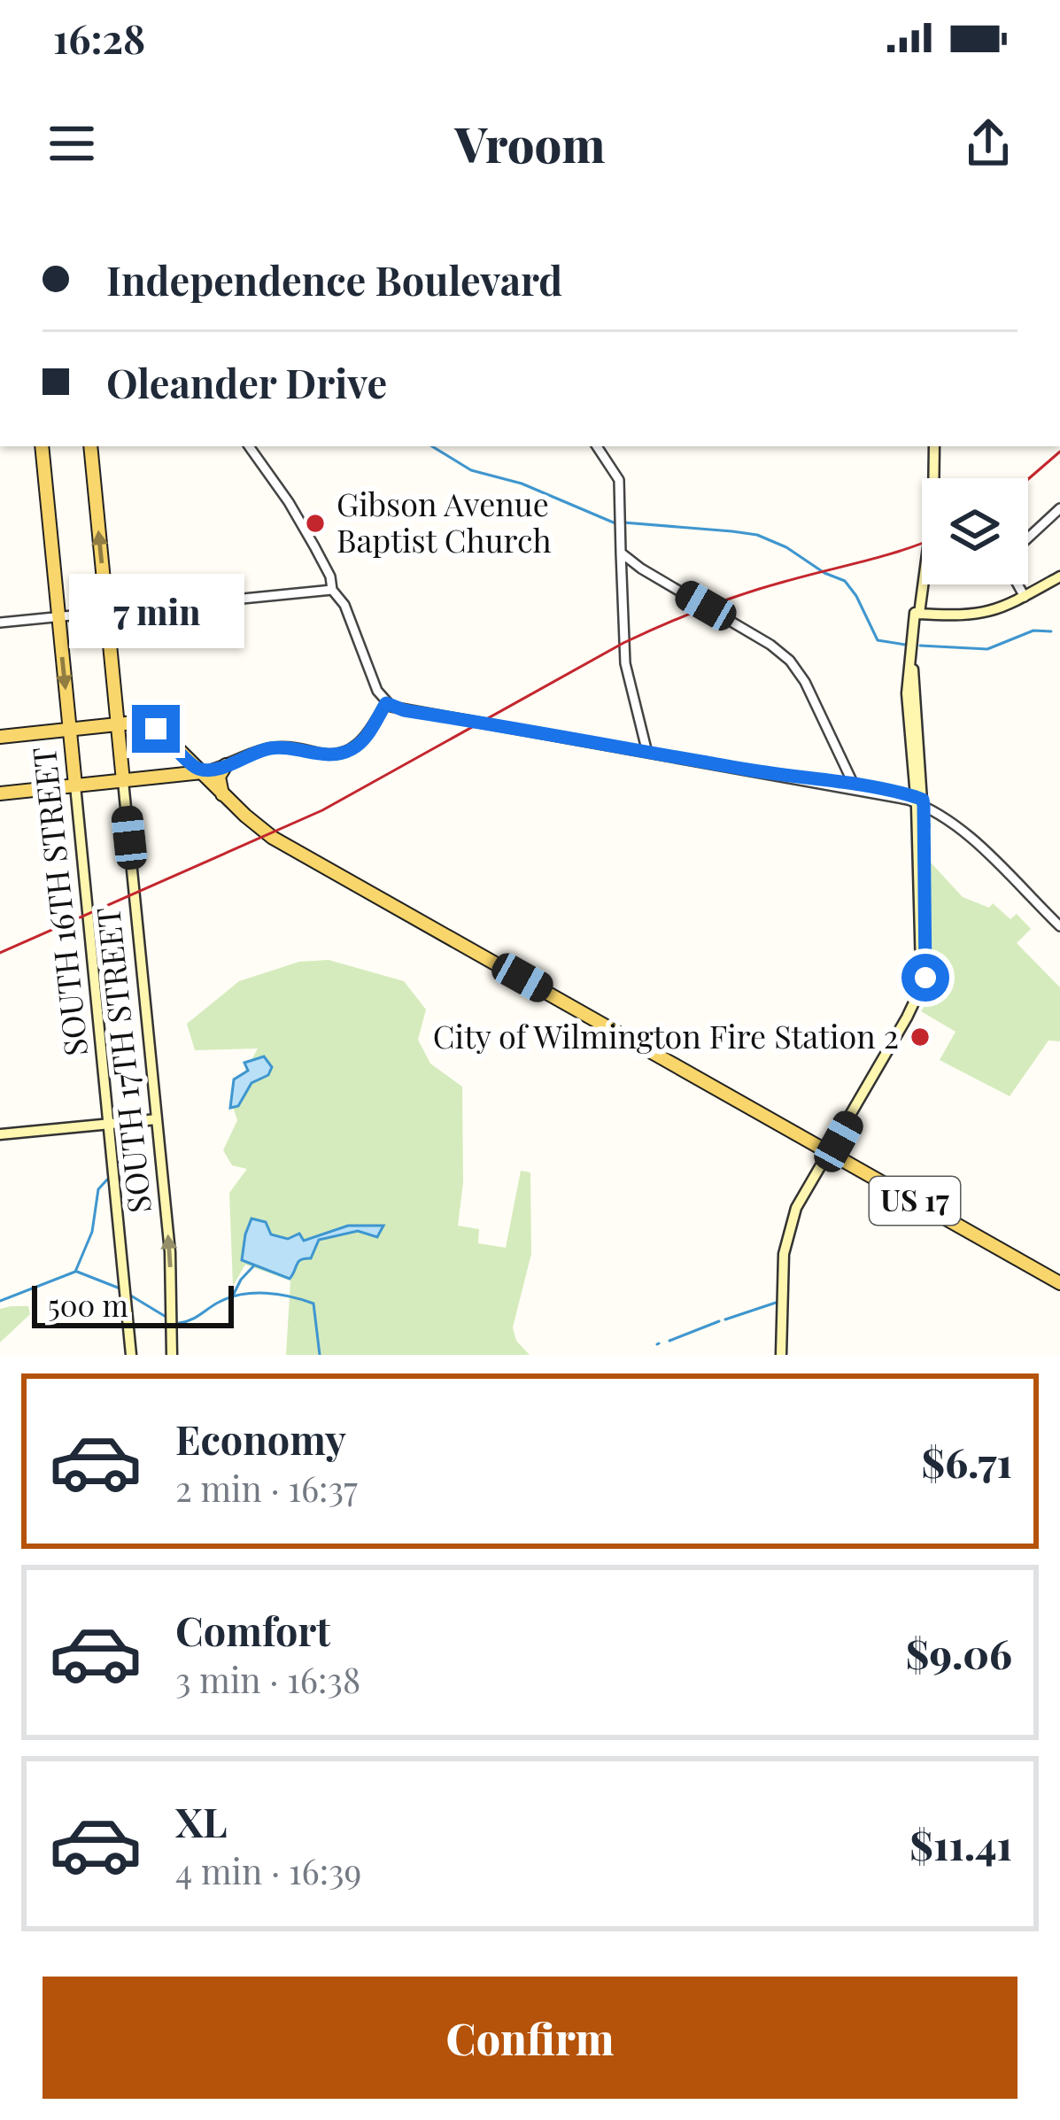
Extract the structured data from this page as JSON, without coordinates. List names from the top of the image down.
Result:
{
  "streets": {
    "main road": ["SOUTH 16TH STREET", "SOUTH 17TH STREET", "US 17"]
  },
  "crossings": [
    ["SOUTH 16TH STREET", "US 17"],
    ["SOUTH 17TH STREET", "US 17"]
  ],
  "one_way": ["SOUTH 17TH STREET"],
  "places": ["Gibson Avenue Baptist Church", "City of Wilmington Fire Station 2"],
  "scale_bar": "500 m",
  "page": {
    "status": "16:28",
    "header": "Vroom",
    "banner": ["Independence Boulevard", "Oleander Drive"],
    "bubble": "7 min",
    "scale": "500 m",
    "list": [
      {
        "name": "Economy",
        "note": "2 min · 16:37",
        "value": "$6.71"
      },
      {
        "name": "Comfort",
        "note": "3 min · 16:38",
        "value": "$9.06"
      },
      {
        "name": "XL",
        "note": "4 min · 16:39",
        "value": "$11.41"
      }
    ],
    "buttons": "Confirm"
  }
}
